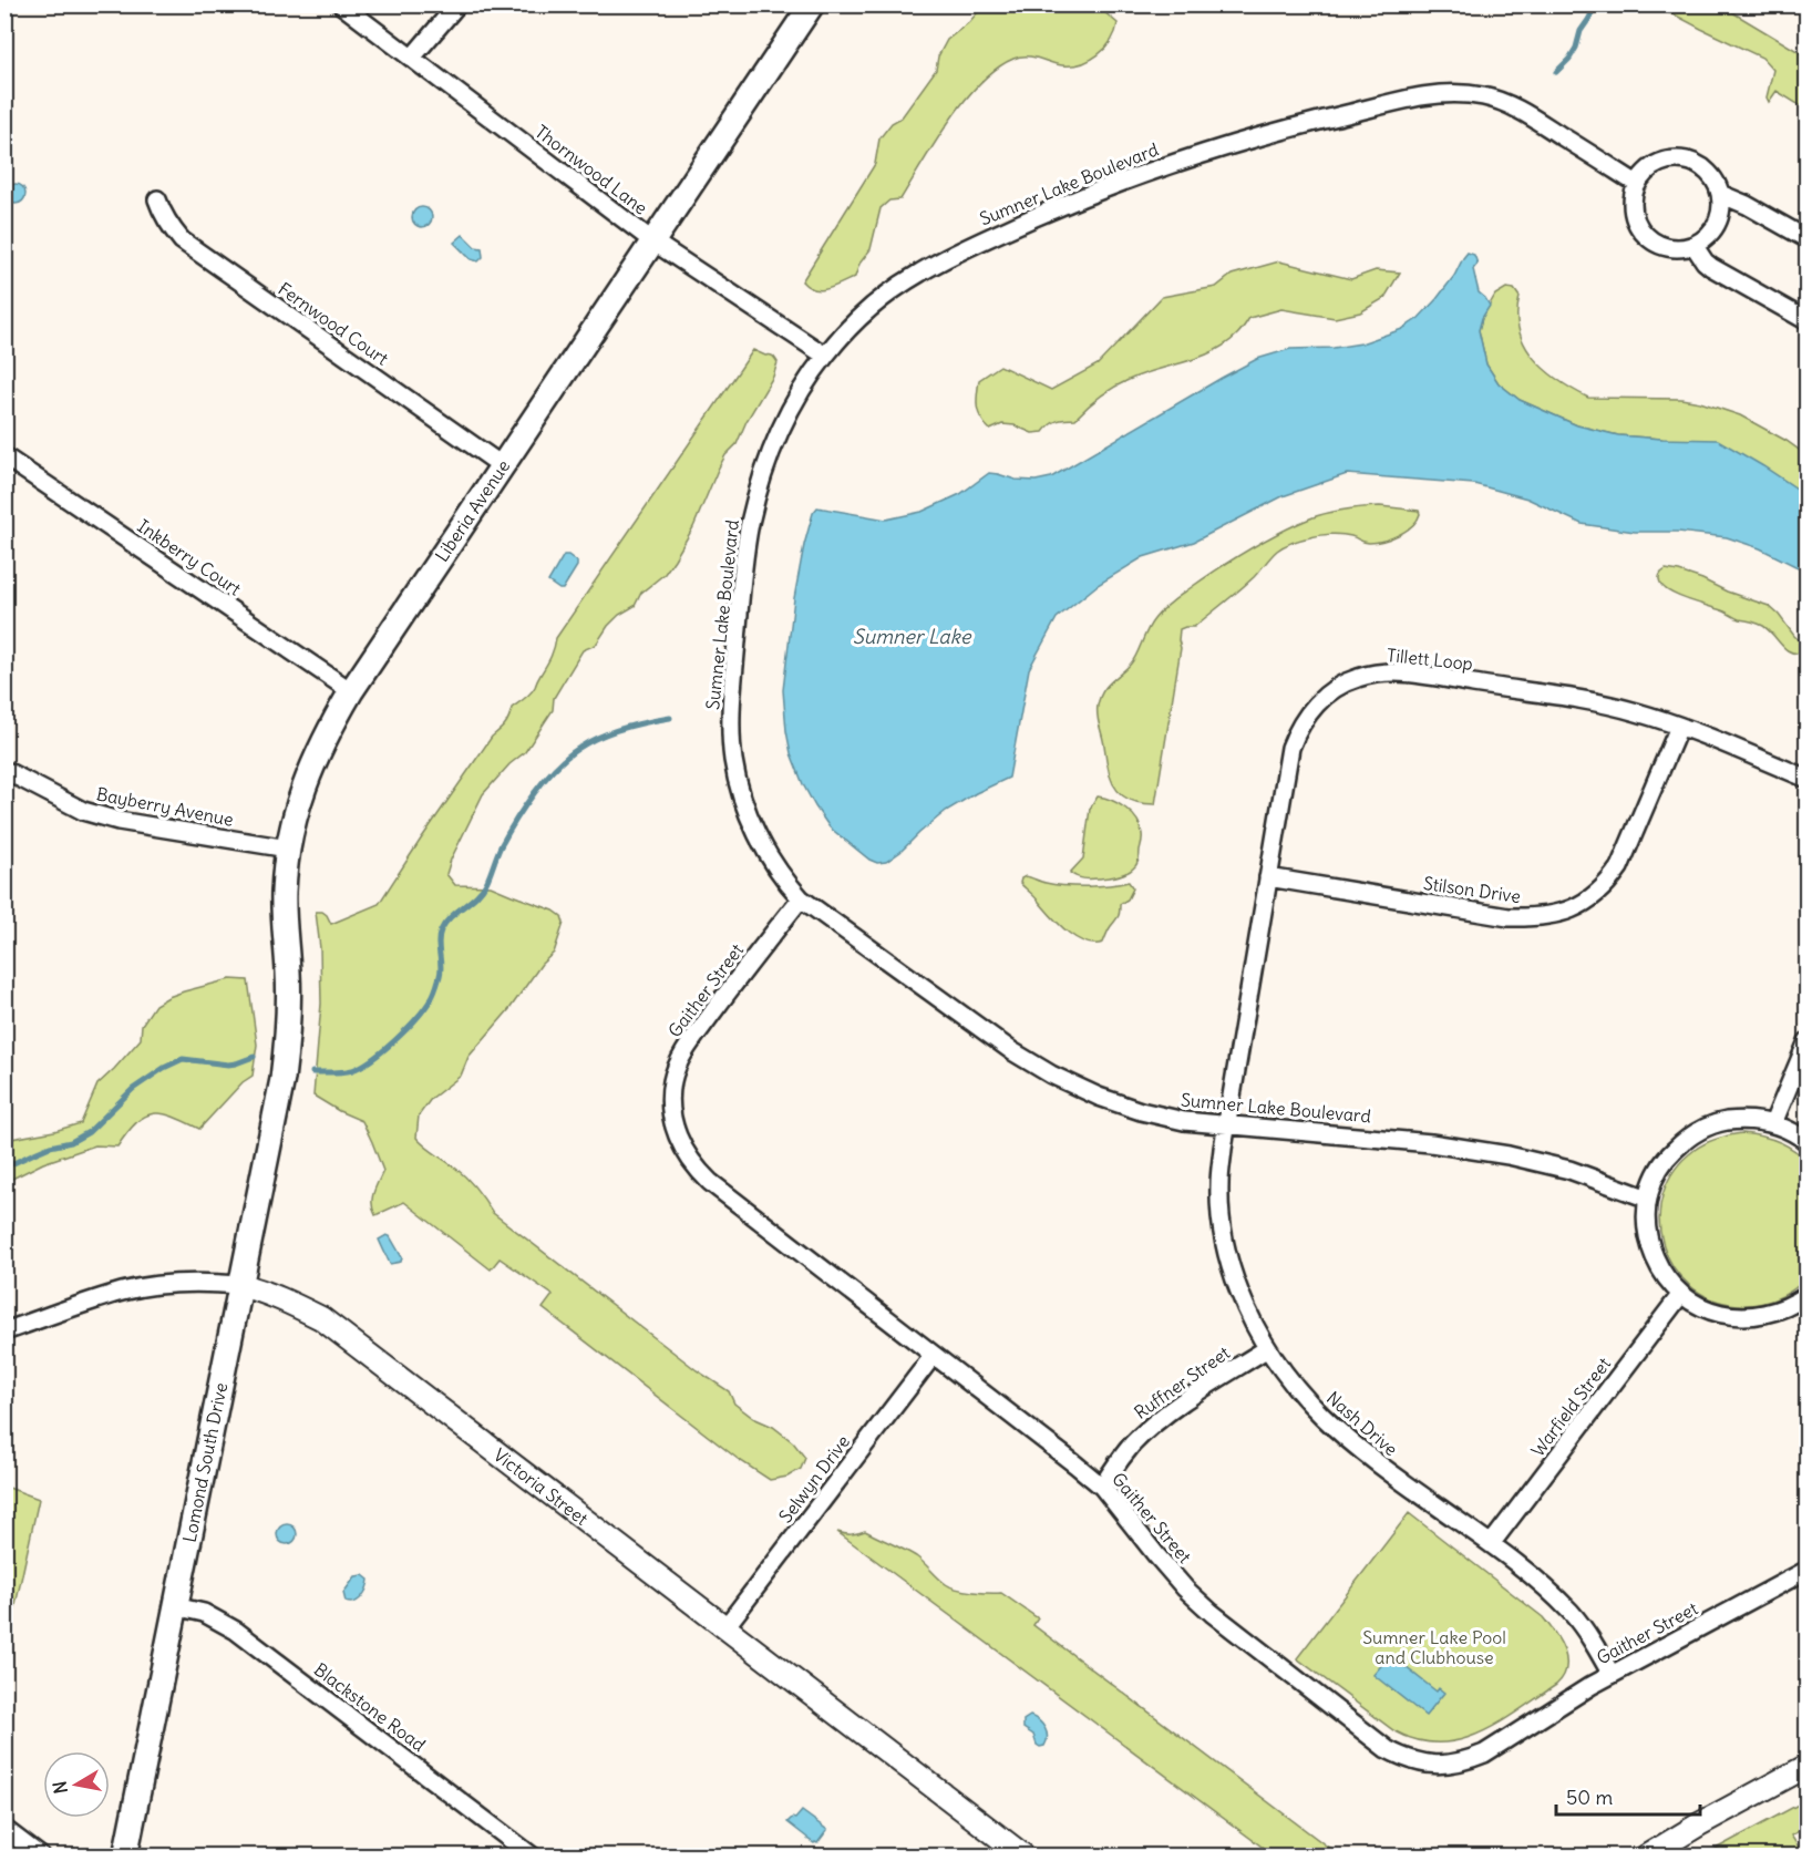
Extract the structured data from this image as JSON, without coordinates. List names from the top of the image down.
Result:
{
  "streets": {
    "main road": ["Liberia Avenue", "Lomond South Drive"],
    "street": [
      "Thornwood Lane",
      "Sumner Lake Boulevard",
      "Fernwood Court",
      "Inkberry Court",
      "Tillett Loop",
      "Bayberry Avenue",
      "Stilson Drive",
      "Gaither Street",
      "Ruffner Street",
      "Warfield Street",
      "Nash Drive",
      "Selwyn Drive",
      "Victoria Street",
      "Blackstone Road"
    ]
  },
  "crossings": [
    ["Thornwood Lane", "Sumner Lake Boulevard"],
    ["Thornwood Lane", "Liberia Avenue"],
    ["Sumner Lake Boulevard", "Tillett Loop"],
    ["Sumner Lake Boulevard", "Gaither Street"],
    ["Sumner Lake Boulevard", "Nash Drive"],
    ["Fernwood Court", "Liberia Avenue"],
    ["Liberia Avenue", "Inkberry Court"],
    ["Liberia Avenue", "Bayberry Avenue"],
    ["Liberia Avenue", "Lomond South Drive"],
    ["Tillett Loop", "Stilson Drive"],
    ["Tillett Loop", "Nash Drive"],
    ["Gaither Street", "Ruffner Street"],
    ["Gaither Street", "Nash Drive"],
    ["Gaither Street", "Selwyn Drive"],
    ["Ruffner Street", "Nash Drive"],
    ["Warfield Street", "Nash Drive"],
    ["Lomond South Drive", "Victoria Street"],
    ["Lomond South Drive", "Blackstone Road"],
    ["Selwyn Drive", "Victoria Street"]
  ],
  "water": ["Sumner Lake"],
  "parks": ["Sumner Lake Pool and Clubhouse"],
  "scale_bar": "50 m",
  "north": "left"
}
